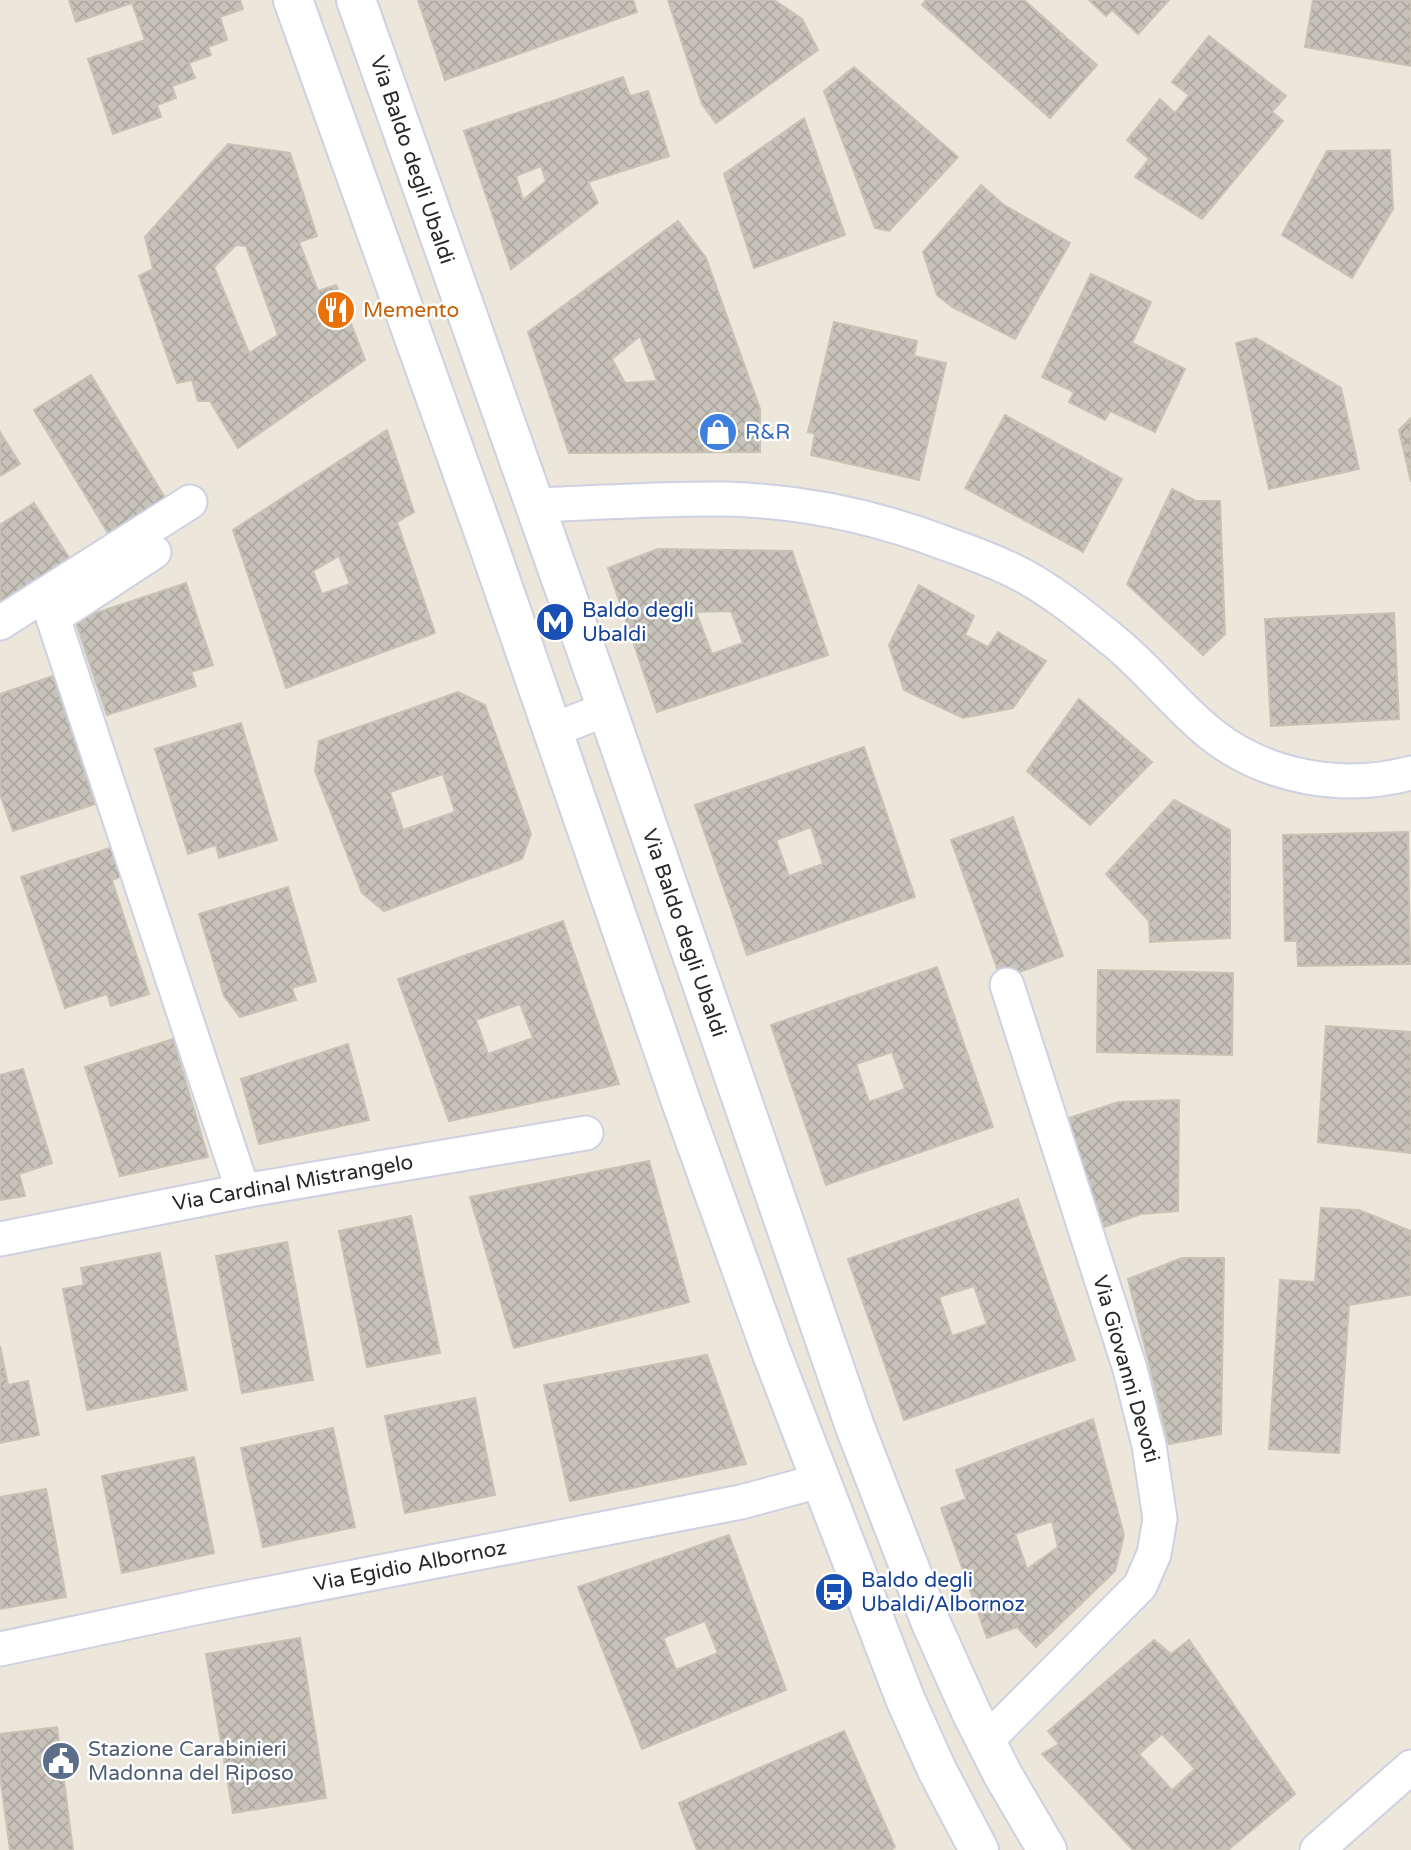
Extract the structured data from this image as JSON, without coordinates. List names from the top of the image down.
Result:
{
  "streets": {
    "main road": ["Via Baldo degli Ubaldi"],
    "street": ["Via Cardinal Mistrangelo", "Via Giovanni Devoti", "Via Egidio Albornoz"]
  },
  "crossings": [
    ["Via Baldo degli Ubaldi", "Via Giovanni Devoti"]
  ],
  "places": {
    "restaurant": ["Memento"],
    "shop": ["R&R"],
    "metro station": ["Baldo degli Ubaldi"],
    "bus stop": ["Baldo degli Ubaldi/Albornoz"],
    "public building": ["Stazione Carabinieri Madonna del Riposo"]
  }
}
